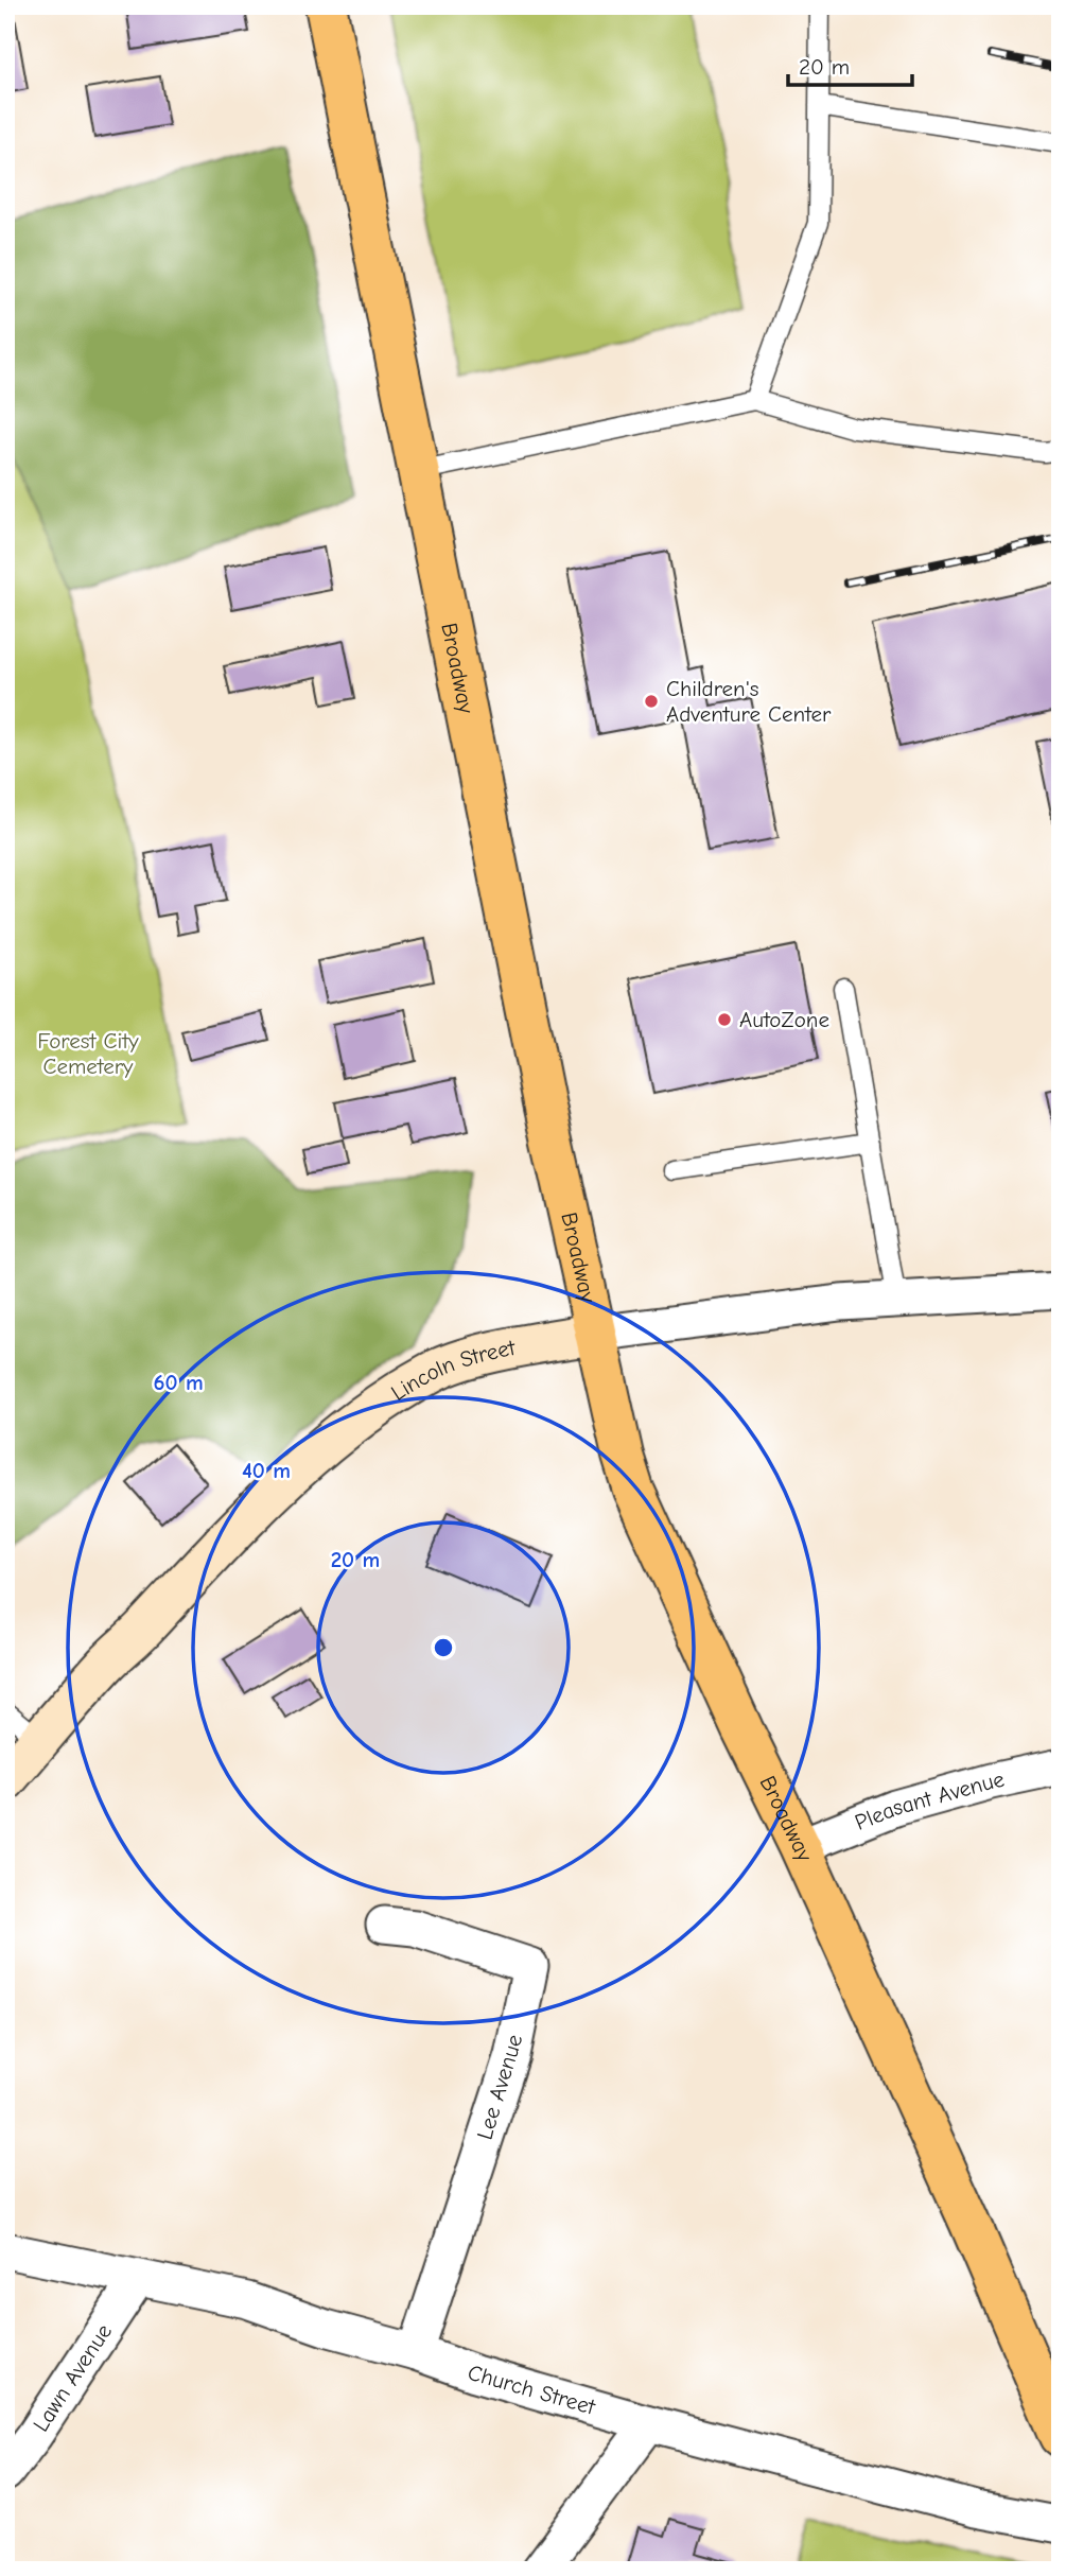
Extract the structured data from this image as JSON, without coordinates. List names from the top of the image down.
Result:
{
  "streets": {
    "main road": ["Broadway", "Lincoln Street"],
    "street": [
      "Pleasant Avenue",
      "Lee Avenue",
      "Lawn Avenue",
      "Church Street"
    ]
  },
  "crossings": [
    ["Broadway", "Lincoln Street"],
    ["Broadway", "Pleasant Avenue"],
    ["Lee Avenue", "Church Street"],
    ["Lawn Avenue", "Church Street"]
  ],
  "parks": ["Forest City Cemetery"],
  "places": ["Children's Adventure Center", "AutoZone"],
  "scale_bar": "20 m",
  "rings": ["60 m", "40 m", "20 m"]
}
